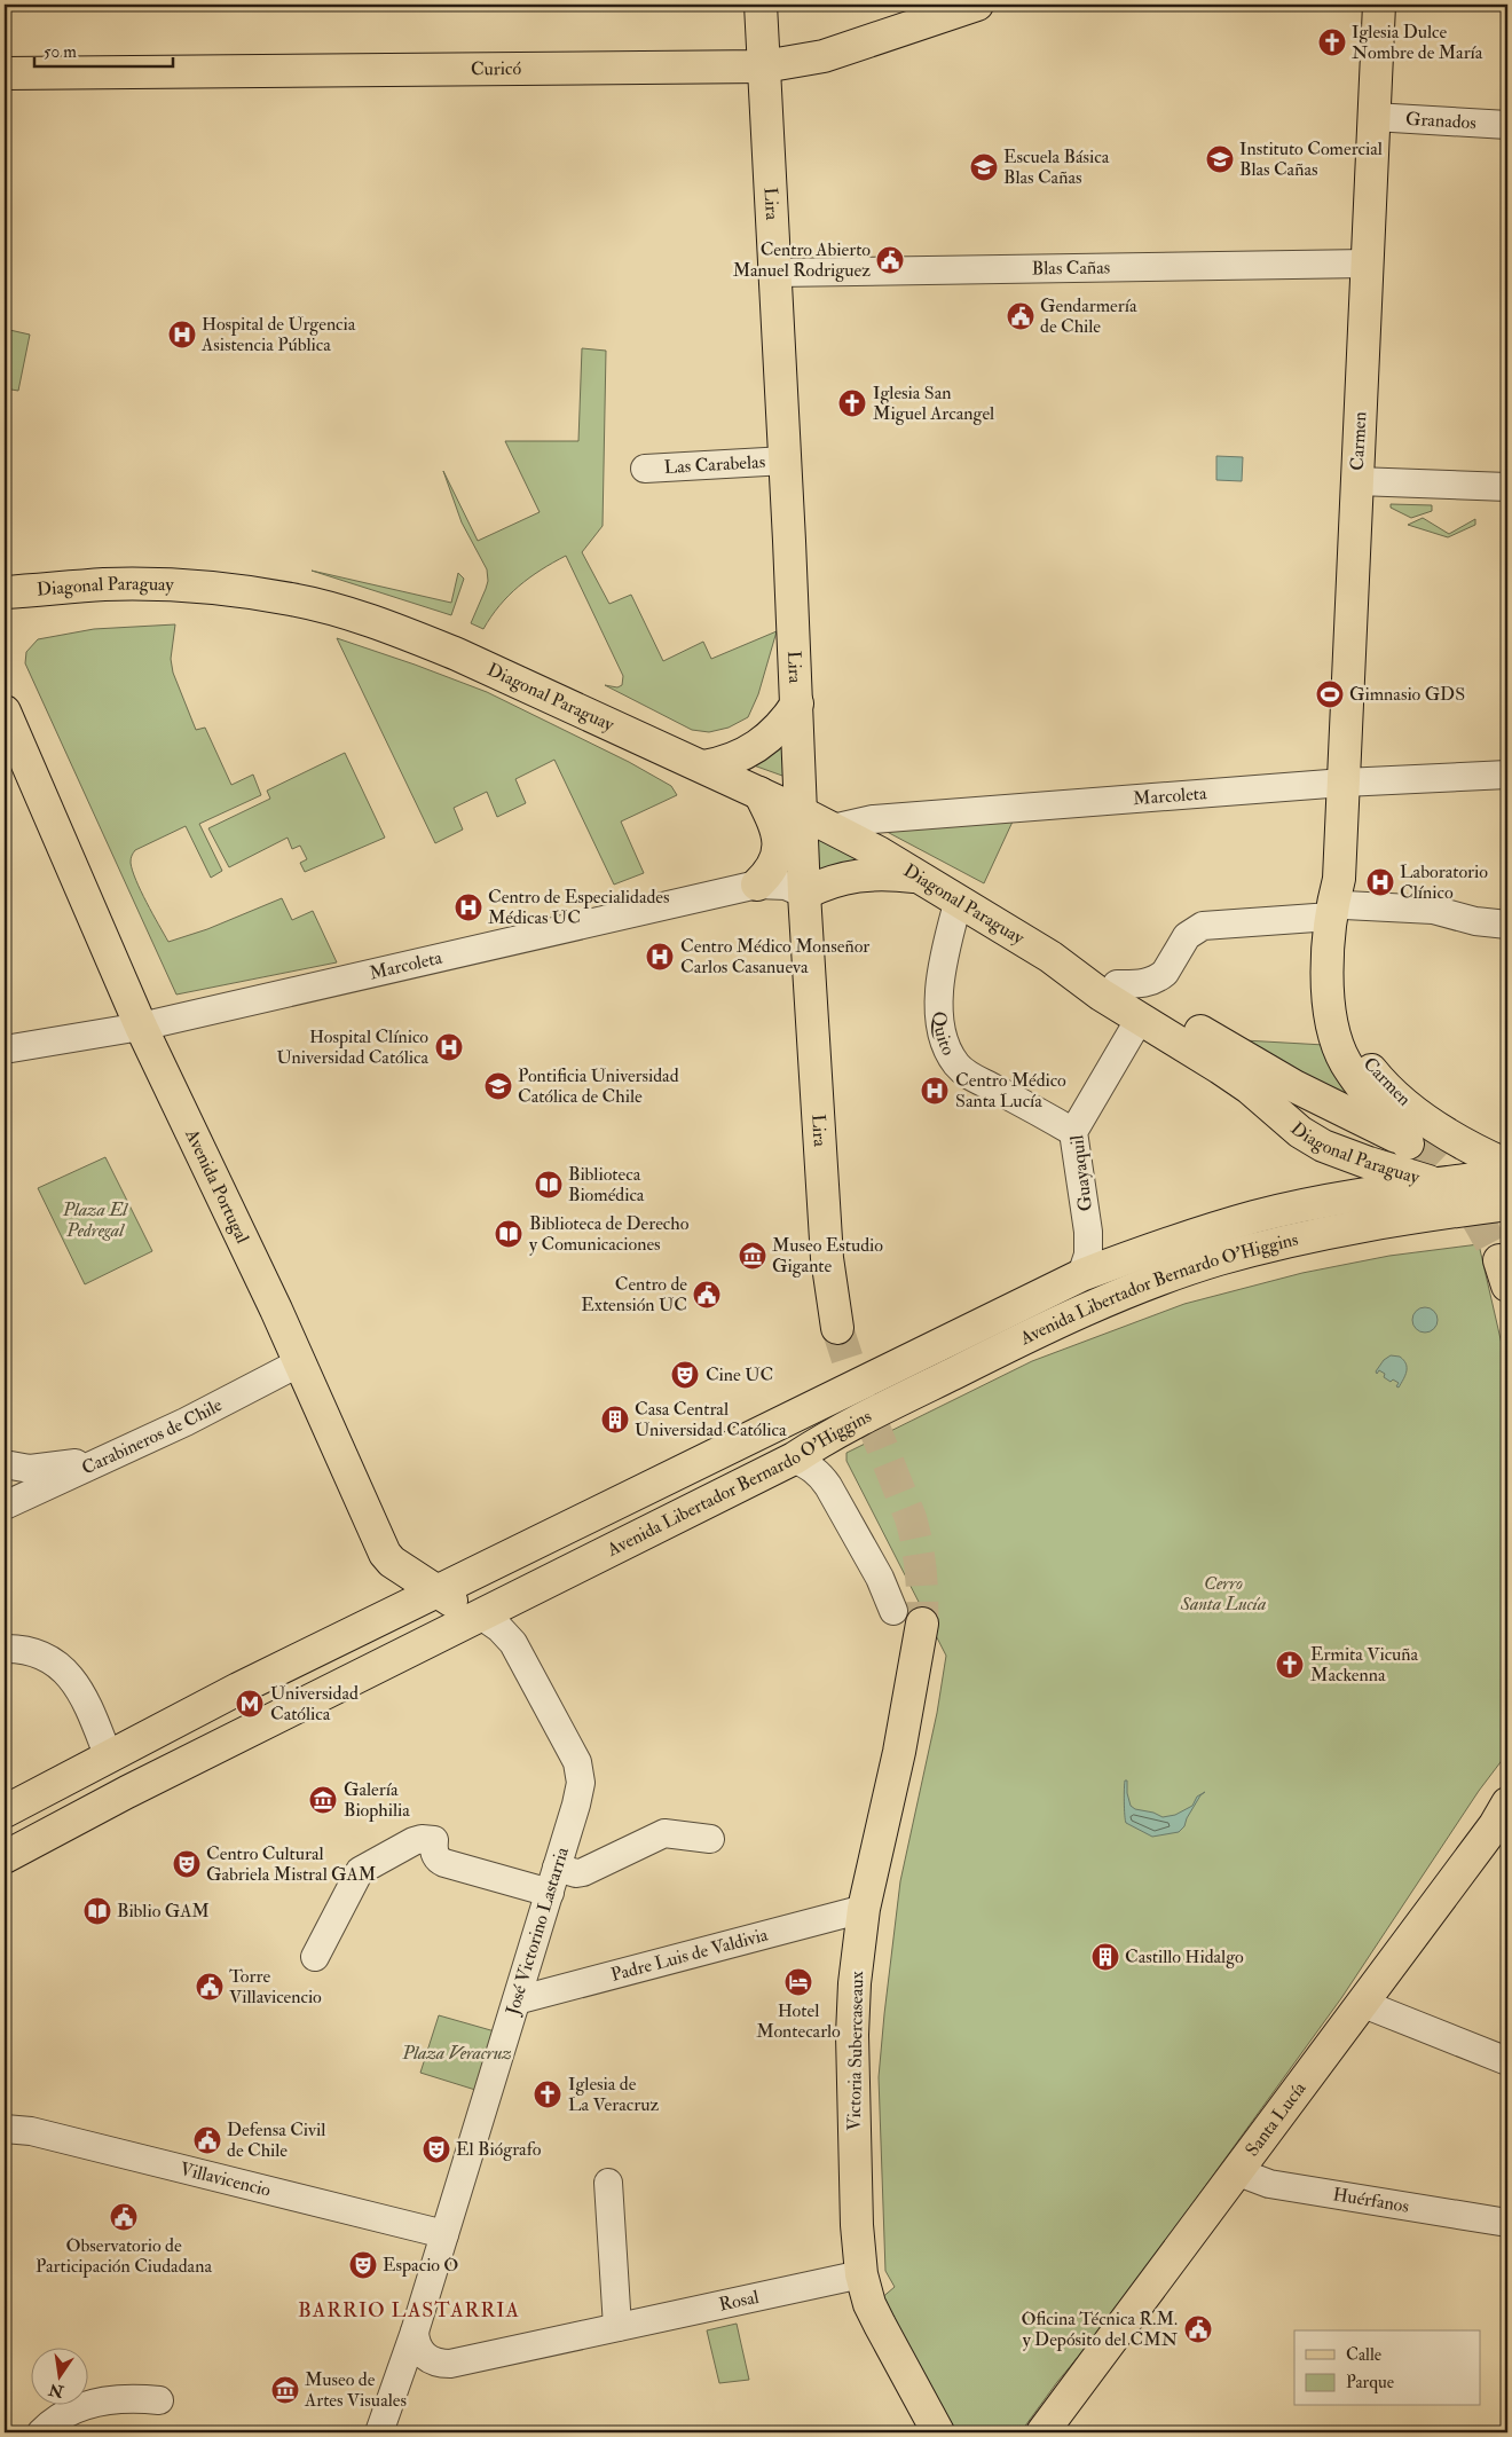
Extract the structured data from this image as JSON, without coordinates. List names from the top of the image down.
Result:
{
  "streets": {
    "main road": [
      "Curicó",
      "Lira",
      "Carmen",
      "Diagonal Paraguay",
      "Avenida Portugal",
      "Avenida Libertador Bernardo O'Higgins",
      "Victoria Subercaseaux",
      "Santa Lucía"
    ],
    "street": [
      "Granados",
      "Blas Cañas",
      "Las Carabelas",
      "Marcoleta",
      "Quito",
      "Guayaquil",
      "Carabineros de Chile",
      "José Victorino Lastarria",
      "Padre Luis de Valdivia",
      "Villavicencio",
      "Huérfanos",
      "Rosal"
    ]
  },
  "crossings": [
    ["Curicó", "Lira"],
    ["Granados", "Carmen"],
    ["Lira", "Blas Cañas"],
    ["Lira", "Las Carabelas"],
    ["Lira", "Diagonal Paraguay"],
    ["Lira", "Marcoleta"],
    ["Blas Cañas", "Carmen"],
    ["Carmen", "Diagonal Paraguay"],
    ["Carmen", "Marcoleta"],
    ["Diagonal Paraguay", "Marcoleta"],
    ["Diagonal Paraguay", "Quito"],
    ["Diagonal Paraguay", "Guayaquil"],
    ["Diagonal Paraguay", "Avenida Libertador Bernardo O'Higgins"],
    ["Marcoleta", "Avenida Portugal"],
    ["Quito", "Guayaquil"],
    ["Guayaquil", "Avenida Libertador Bernardo O'Higgins"],
    ["Avenida Portugal", "Avenida Libertador Bernardo O'Higgins"],
    ["Avenida Portugal", "Carabineros de Chile"],
    ["Avenida Portugal", "José Victorino Lastarria"],
    ["Avenida Libertador Bernardo O'Higgins", "José Victorino Lastarria"],
    ["José Victorino Lastarria", "Padre Luis de Valdivia"],
    ["José Victorino Lastarria", "Villavicencio"],
    ["José Victorino Lastarria", "Rosal"],
    ["Padre Luis de Valdivia", "Victoria Subercaseaux"],
    ["Victoria Subercaseaux", "Rosal"],
    ["Santa Lucía", "Huérfanos"]
  ],
  "districts": ["BARRIO LASTARRIA"],
  "parks": ["Plaza El Pedregal", "Cerro Santa Lucía", "Plaza Veracruz"],
  "places": {
    "church": [
      "Iglesia Dulce Nombre de María",
      "Iglesia San Miguel Arcangel",
      "Ermita Vicuña Mackenna",
      "Iglesia de La Veracruz"
    ],
    "school or university": ["Instituto Comercial Blas Cañas", "Escuela Básica Blas Cañas", "Pontificia Universidad Católica de Chile"],
    "public building": [
      "Centro Abierto Manuel Rodriguez",
      "Gendarmería de Chile",
      "Centro de Extensión UC",
      "Torre Villavicencio",
      "Defensa Civil de Chile",
      "Observatorio de Participación Ciudadana",
      "Oficina Técnica R.M. y Depósito del CMN"
    ],
    "hospital": [
      "Hospital de Urgencia Asistencia Pública",
      "Laboratorio Clínico",
      "Centro de Especialidades Médicas UC",
      "Centro Médico Monseñor Carlos Casanueva",
      "Hospital Clínico Universidad Católica",
      "Centro Médico Santa Lucía"
    ],
    "sports": ["Gimnasio GDS"],
    "library": ["Biblioteca Biomédica", "Biblioteca de Derecho y Comunicaciones", "Biblio GAM"],
    "museum": ["Museo Estudio Gigante", "Galería Biophilia", "Museo de Artes Visuales"],
    "theatre": [
      "Cine UC",
      "Centro Cultural Gabriela Mistral GAM",
      "El Biógrafo",
      "Espacio O"
    ],
    "building": ["Casa Central Universidad Católica", "Castillo Hidalgo"],
    "metro station": ["Universidad Católica"],
    "hotel": ["Hotel Montecarlo"]
  },
  "legend": ["Calle", "Parque"],
  "scale_bar": "50 m",
  "north": "bottom"
}
